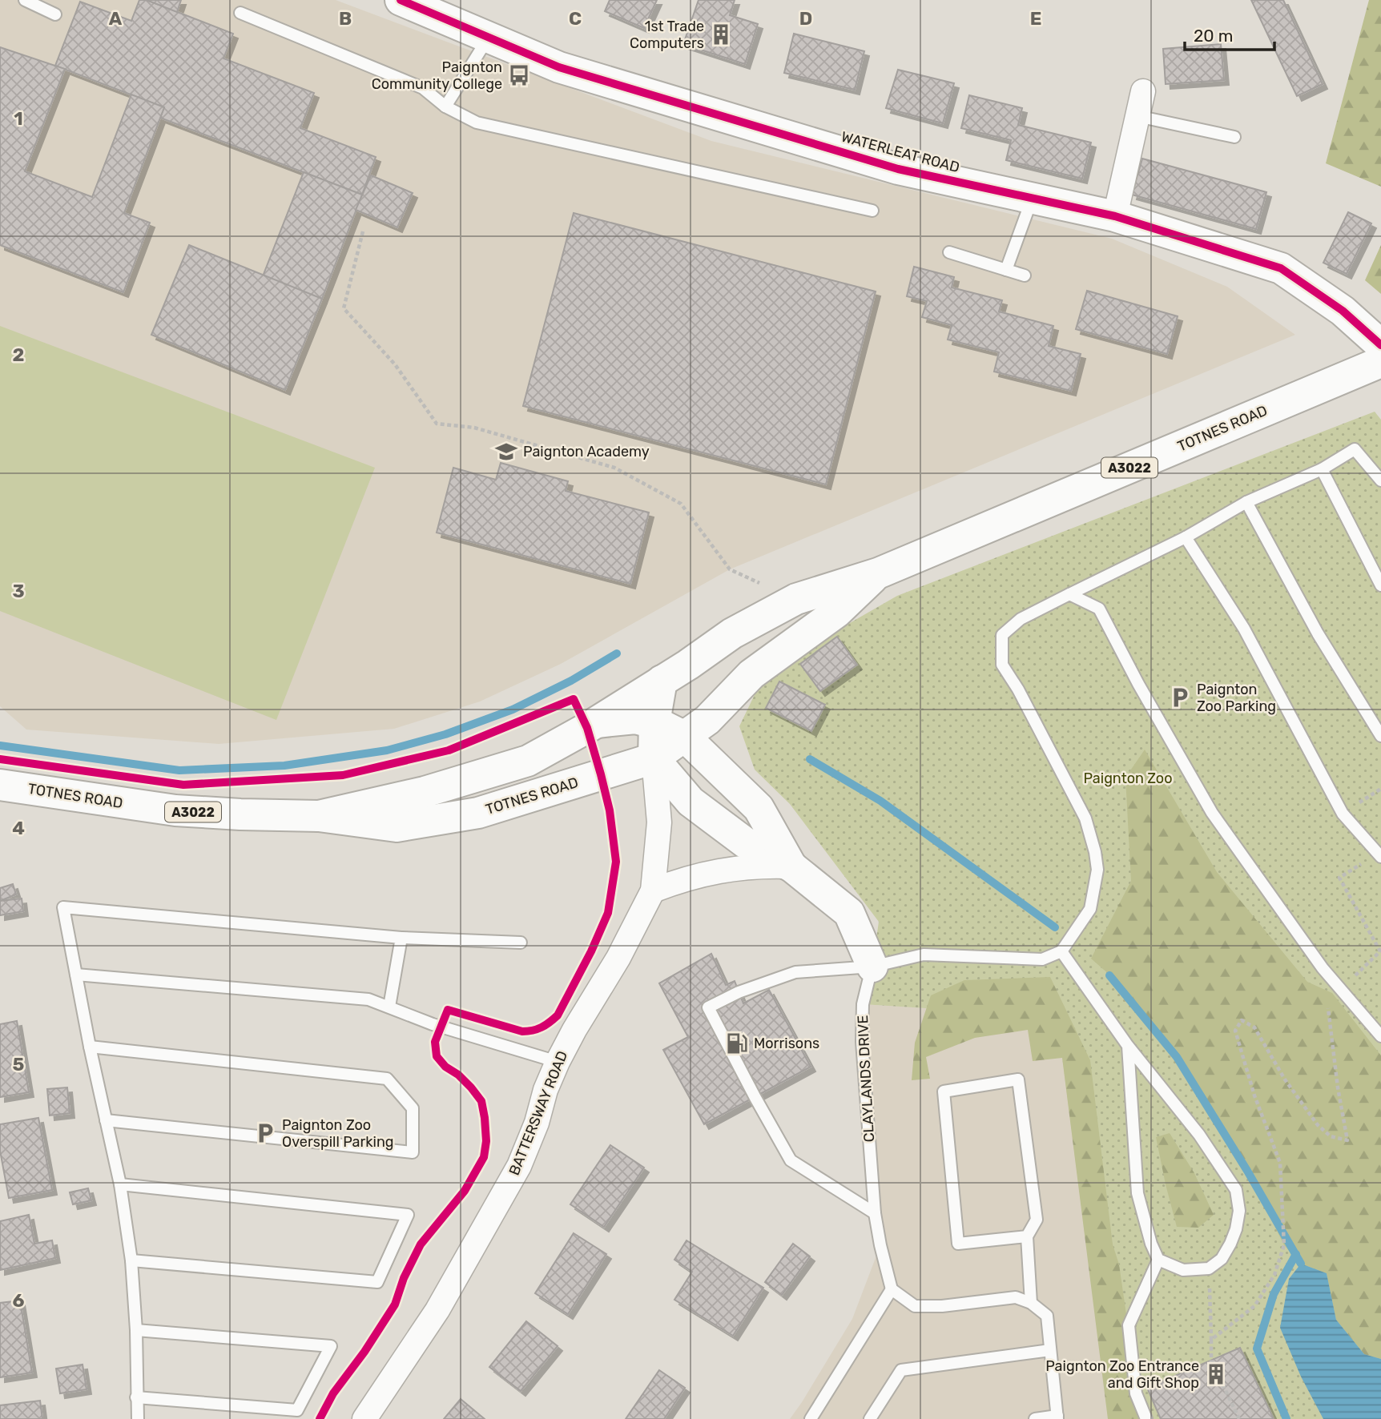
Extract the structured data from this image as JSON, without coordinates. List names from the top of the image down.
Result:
{
  "streets": {
    "main road": ["WATERLEAT ROAD", "TOTNES ROAD", "A3022"],
    "street": ["BATTERSWAY ROAD"],
    "lane": ["CLAYLANDS DRIVE"]
  },
  "crossings": [
    ["TOTNES ROAD", "BATTERSWAY ROAD"]
  ],
  "parks": ["Paignton Zoo"],
  "places": {
    "building": ["1st Trade Computers", "Paignton Zoo Entrance and Gift Shop"],
    "bus stop": ["Paignton Community College"],
    "school or university": ["Paignton Academy"],
    "parking": ["Paignton Zoo Parking", "Paignton Zoo Overspill Parking"],
    "fuel station": ["Morrisons"]
  },
  "scale_bar": "20 m",
  "grid": {
    "columns": [
      "A",
      "B",
      "C",
      "D",
      "E"
    ],
    "rows": [
      "1",
      "2",
      "3",
      "4",
      "5",
      "6"
    ]
  }
}
